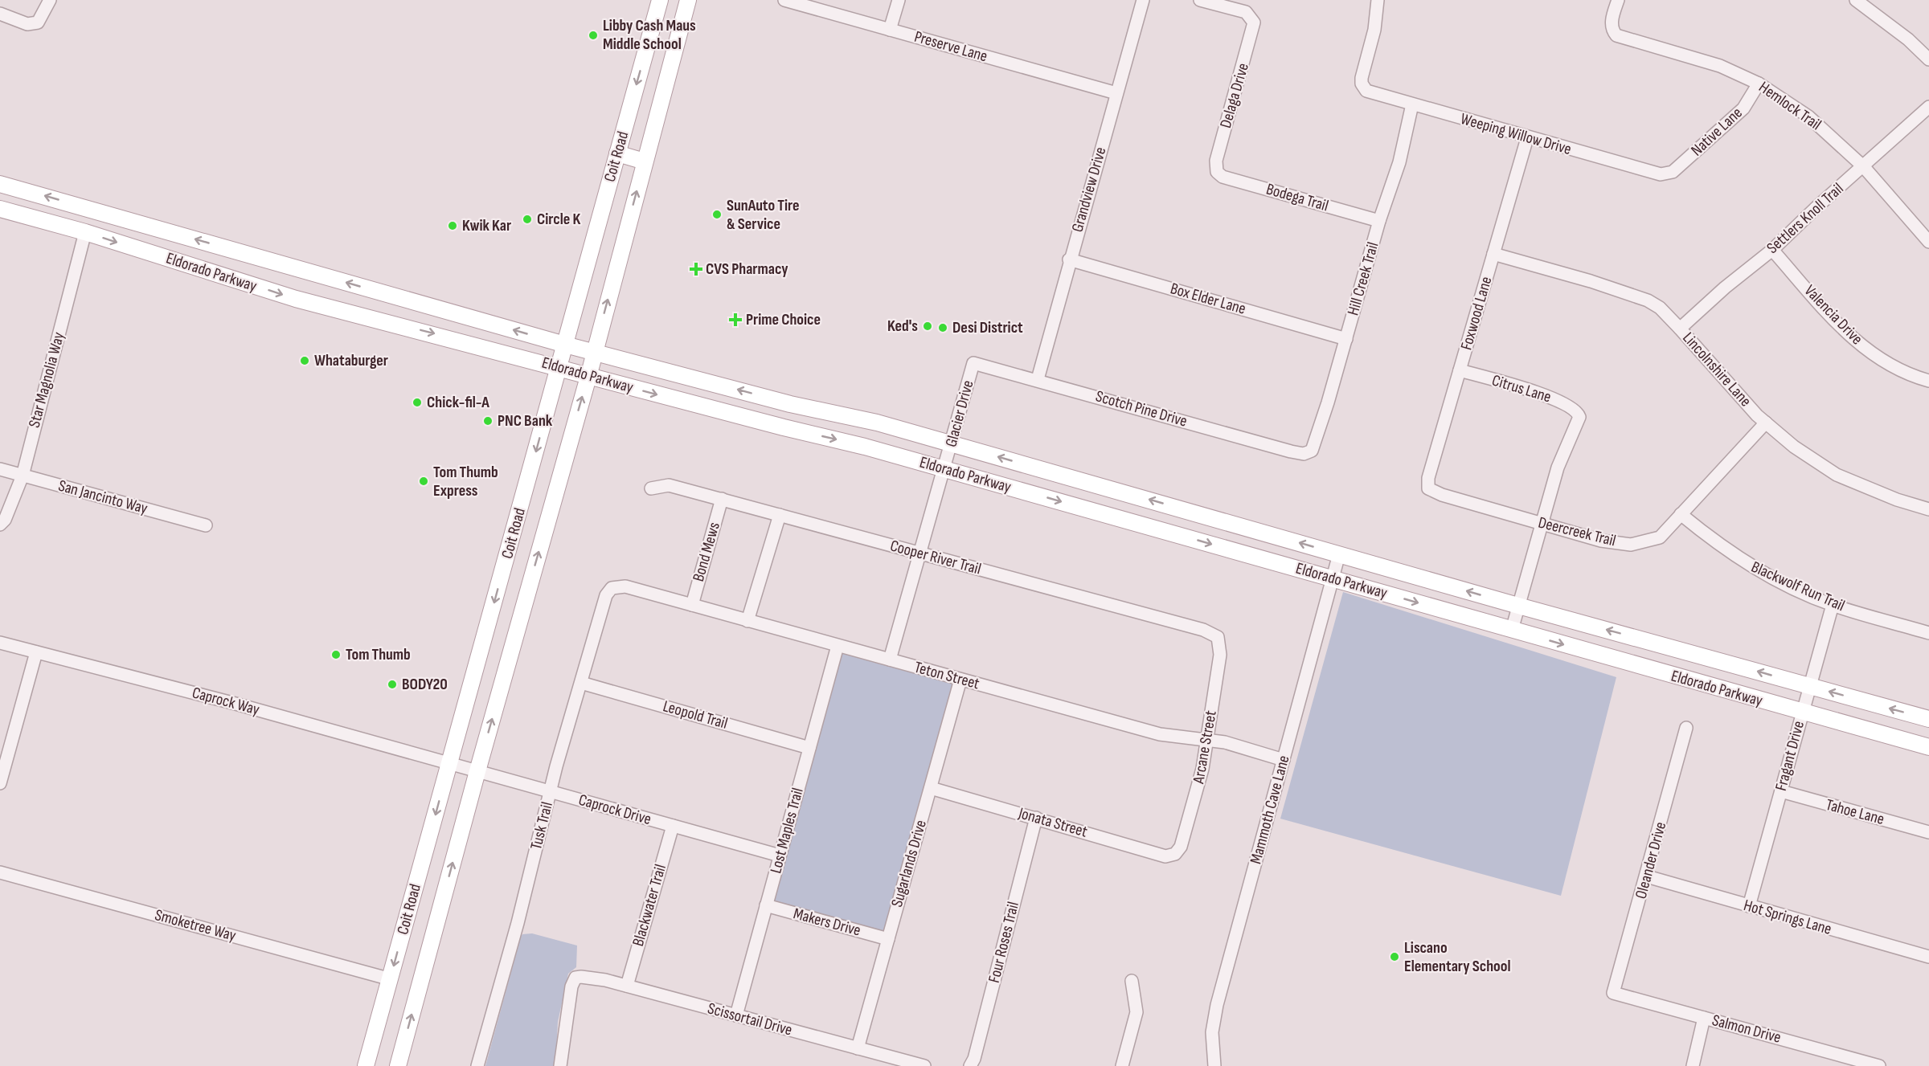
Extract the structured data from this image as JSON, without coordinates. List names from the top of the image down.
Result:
{
  "streets": {
    "main road": ["Coit Road", "Eldorado Parkway"],
    "street": [
      "Preserve Lane",
      "Delaga Drive",
      "Hemlock Trail",
      "Native Lane",
      "Weeping Willow Drive",
      "Grandview Drive",
      "Bodega Trail",
      "Settlers Knoll Trail",
      "Hill Creek Trail",
      "Box Elder Lane",
      "Foxwood Lane",
      "Valencia Drive",
      "Lincolnshire Lane",
      "Star Magnolia Way",
      "Citrus Lane",
      "Scotch Pine Drive",
      "Glacier Drive",
      "San Jancinto Way",
      "Deercreek Trail",
      "Bond Mews",
      "Cooper River Trail",
      "Blackwolf Run Trail",
      "Teton Street",
      "Caprock Way",
      "Leopold Trail",
      "Arcane Street",
      "Fragant Drive",
      "Caprock Drive",
      "Mammoth Cave Lane",
      "Tahoe Lane",
      "Jonata Street",
      "Tusk Trail",
      "Lost Maples Trail",
      "Oleander Drive",
      "Sugarlands Drive",
      "Blackwater Trail",
      "Hot Springs Lane",
      "Makers Drive",
      "Smoketree Way",
      "Four Roses Trail",
      "Scissortail Drive",
      "Salmon Drive"
    ]
  },
  "crossings": [
    ["Preserve Lane", "Grandview Drive"],
    ["Delaga Drive", "Bodega Trail"],
    ["Hemlock Trail", "Native Lane"],
    ["Hemlock Trail", "Settlers Knoll Trail"],
    ["Native Lane", "Weeping Willow Drive"],
    ["Weeping Willow Drive", "Hill Creek Trail"],
    ["Weeping Willow Drive", "Foxwood Lane"],
    ["Coit Road", "Eldorado Parkway"],
    ["Coit Road", "Caprock Way"],
    ["Coit Road", "Caprock Drive"],
    ["Coit Road", "Smoketree Way"],
    ["Grandview Drive", "Box Elder Lane"],
    ["Grandview Drive", "Scotch Pine Drive"],
    ["Bodega Trail", "Hill Creek Trail"],
    ["Settlers Knoll Trail", "Valencia Drive"],
    ["Settlers Knoll Trail", "Lincolnshire Lane"],
    ["Eldorado Parkway", "Star Magnolia Way"],
    ["Eldorado Parkway", "Glacier Drive"],
    ["Eldorado Parkway", "Fragant Drive"],
    ["Eldorado Parkway", "Mammoth Cave Lane"],
    ["Hill Creek Trail", "Box Elder Lane"],
    ["Hill Creek Trail", "Scotch Pine Drive"],
    ["Foxwood Lane", "Lincolnshire Lane"],
    ["Foxwood Lane", "Citrus Lane"],
    ["Foxwood Lane", "Deercreek Trail"],
    ["Lincolnshire Lane", "Deercreek Trail"],
    ["Star Magnolia Way", "San Jancinto Way"],
    ["Citrus Lane", "Deercreek Trail"],
    ["Scotch Pine Drive", "Glacier Drive"],
    ["Glacier Drive", "Cooper River Trail"],
    ["Glacier Drive", "Teton Street"],
    ["Deercreek Trail", "Blackwolf Run Trail"],
    ["Bond Mews", "Cooper River Trail"],
    ["Bond Mews", "Teton Street"],
    ["Cooper River Trail", "Arcane Street"],
    ["Blackwolf Run Trail", "Fragant Drive"],
    ["Teton Street", "Arcane Street"],
    ["Teton Street", "Mammoth Cave Lane"],
    ["Teton Street", "Tusk Trail"],
    ["Teton Street", "Lost Maples Trail"],
    ["Teton Street", "Sugarlands Drive"],
    ["Caprock Way", "Caprock Drive"],
    ["Leopold Trail", "Tusk Trail"],
    ["Leopold Trail", "Lost Maples Trail"],
    ["Arcane Street", "Jonata Street"],
    ["Fragant Drive", "Tahoe Lane"],
    ["Fragant Drive", "Hot Springs Lane"],
    ["Caprock Drive", "Tusk Trail"],
    ["Caprock Drive", "Lost Maples Trail"],
    ["Caprock Drive", "Blackwater Trail"],
    ["Jonata Street", "Sugarlands Drive"],
    ["Jonata Street", "Four Roses Trail"],
    ["Lost Maples Trail", "Makers Drive"],
    ["Lost Maples Trail", "Scissortail Drive"],
    ["Oleander Drive", "Hot Springs Lane"],
    ["Oleander Drive", "Salmon Drive"],
    ["Sugarlands Drive", "Makers Drive"],
    ["Sugarlands Drive", "Scissortail Drive"],
    ["Blackwater Trail", "Scissortail Drive"]
  ],
  "places": {
    "other": [
      "Libby Cash Maus Middle School",
      "SunAuto Tire & Service",
      "Circle K",
      "Kwik Kar",
      "Ked's",
      "Desi District",
      "Whataburger",
      "Chick-fil-A",
      "PNC Bank",
      "Tom Thumb Express",
      "Tom Thumb",
      "BODY20",
      "Liscano Elementary School"
    ],
    "health": ["CVS Pharmacy", "Prime Choice"]
  }
}
